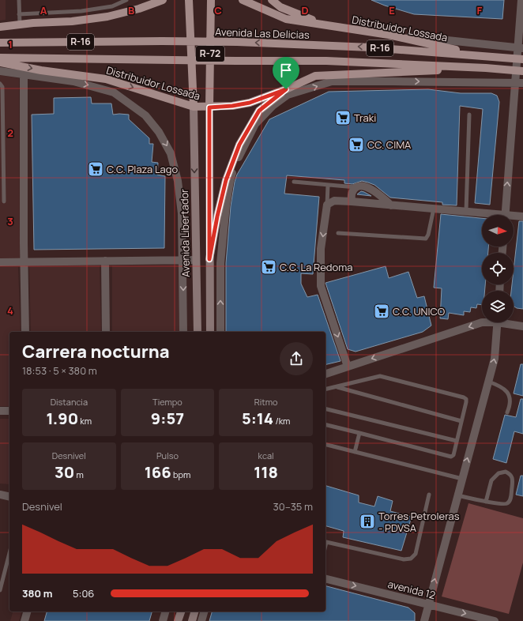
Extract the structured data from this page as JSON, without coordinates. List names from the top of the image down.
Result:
{
  "streets": {
    "main road": [
      "Distribuidor Lossada",
      "Avenida Las Delicias",
      "R-16",
      "R-72",
      "Avenida Libertador"
    ],
    "street": ["avenida 12"]
  },
  "crossings": [
    ["Distribuidor Lossada", "Avenida Las Delicias"],
    ["Distribuidor Lossada", "R-16"],
    ["Distribuidor Lossada", "R-72"],
    ["Distribuidor Lossada", "Avenida Libertador"]
  ],
  "one_way": ["avenida 12"],
  "places": {
    "supermarket": [
      "Traki",
      "CC. CIMA",
      "C.C. Plaza Lago",
      "C.C. La Redoma",
      "C.C. UNICO"
    ],
    "building": ["Torres Petroleras - PDVSA"]
  },
  "north": "right",
  "page": {
    "heading": ["Carrera nocturna", "18:53 · 5 × 380 m"],
    "stats": [
      ["Distancia", "1.90 km"],
      ["Tiempo", "9:57"],
      ["Ritmo", "5:14 /km"],
      ["Desnivel", "30 m"],
      ["Pulso", "166 bpm"],
      ["kcal", "118"]
    ],
    "chart": ["Desnivel", "30–35 m"],
    "list": [
      {
        "name": "380 m",
        "note": "5:06"
      }
    ]
  },
  "grid": {
    "columns": [
      "A",
      "B",
      "C",
      "D",
      "E",
      "F"
    ],
    "rows": [
      "1",
      "2",
      "3",
      "4"
    ]
  }
}
